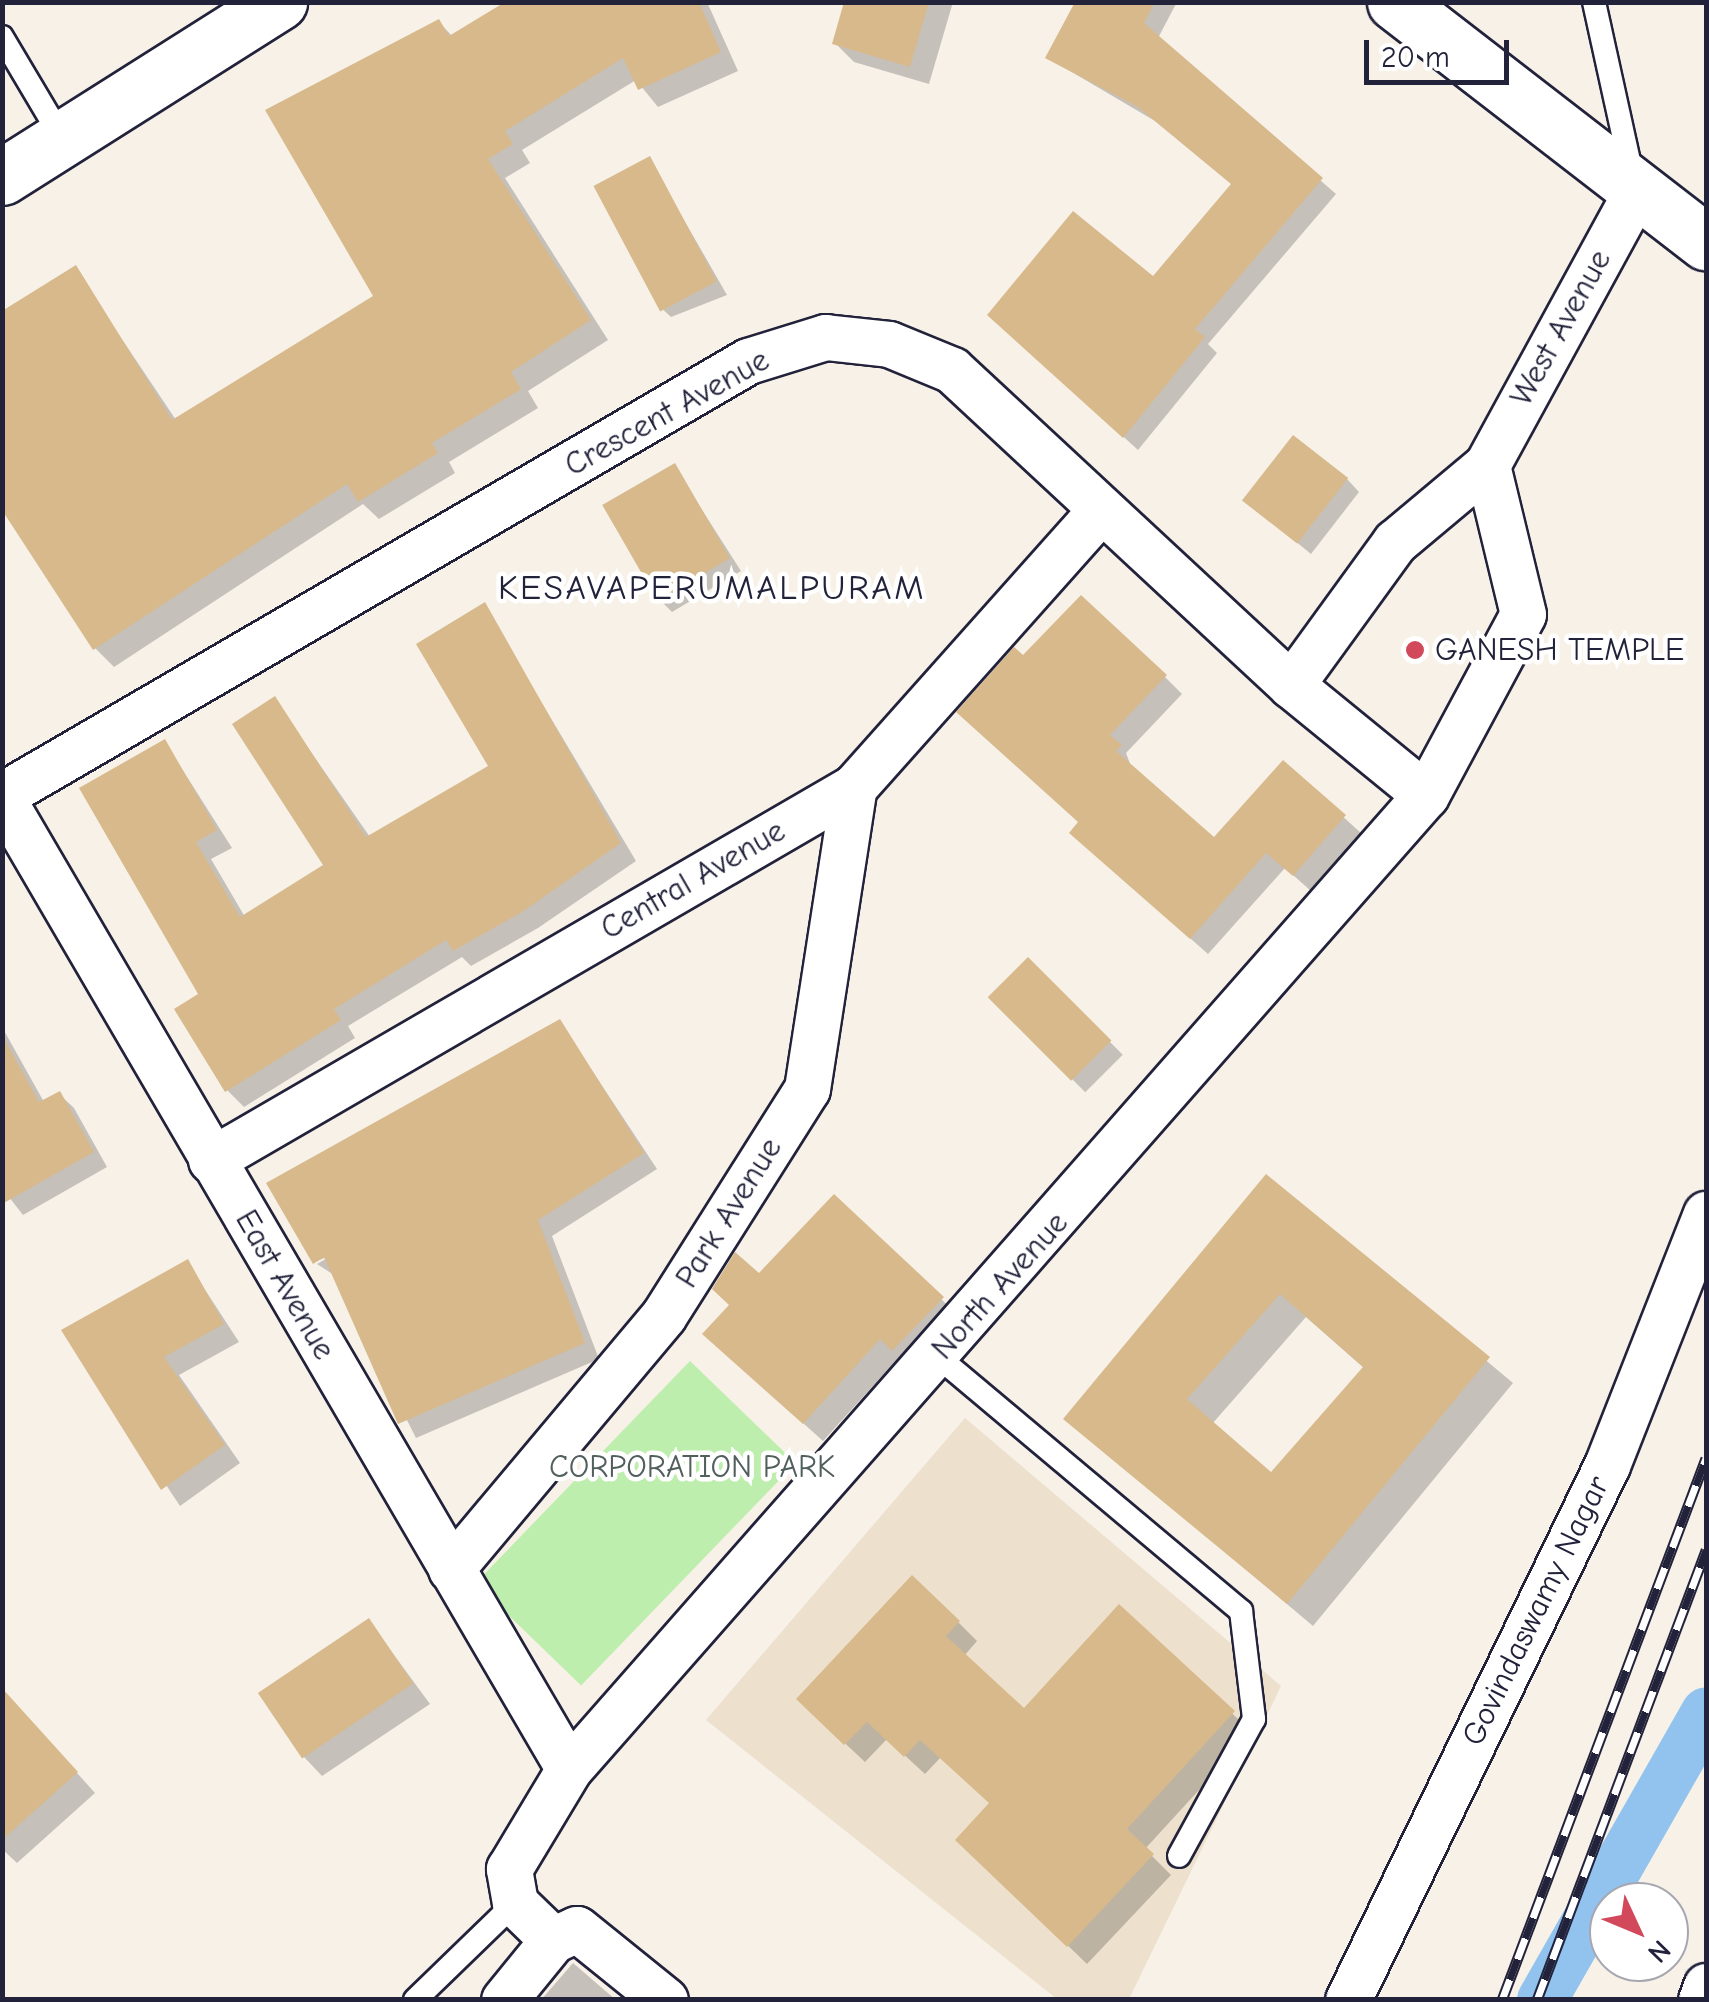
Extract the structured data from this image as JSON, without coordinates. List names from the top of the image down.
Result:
{
  "streets": {
    "street": [
      "West Avenue",
      "Crescent Avenue",
      "Central Avenue",
      "Park Avenue",
      "East Avenue",
      "North Avenue",
      "Govindaswamy Nagar"
    ]
  },
  "crossings": [
    ["West Avenue", "Crescent Avenue"],
    ["Crescent Avenue", "Central Avenue"],
    ["Crescent Avenue", "East Avenue"],
    ["Crescent Avenue", "North Avenue"],
    ["Central Avenue", "Park Avenue"],
    ["Central Avenue", "East Avenue"],
    ["Park Avenue", "East Avenue"],
    ["East Avenue", "North Avenue"]
  ],
  "districts": ["KESAVAPERUMALPURAM"],
  "parks": ["CORPORATION PARK"],
  "places": ["GANESH TEMPLE"],
  "scale_bar": "20 m",
  "north": "bottom right"
}
